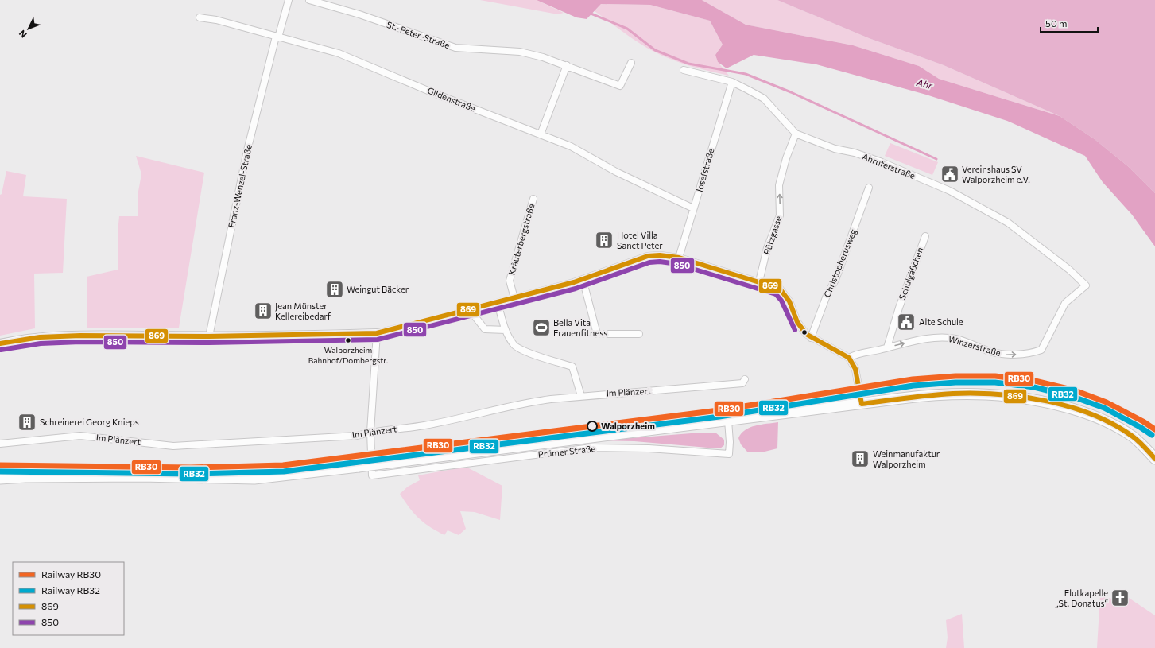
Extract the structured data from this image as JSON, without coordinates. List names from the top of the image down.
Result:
{
  "streets": {
    "street": [
      "St.-Peter-Straße",
      "Gildenstraße",
      "Ahruferstraße",
      "Josefstraße",
      "Franz-Wenzel-Straße",
      "Pützgasse",
      "Kräuterbergstraße",
      "Christopherusweg",
      "Schulgäßchen",
      "Winzerstraße",
      "Im Plänzert",
      "Prümer Straße"
    ]
  },
  "crossings": [
    ["Gildenstraße", "Josefstraße"],
    ["Gildenstraße", "Franz-Wenzel-Straße"],
    ["Ahruferstraße", "Josefstraße"],
    ["Ahruferstraße", "Pützgasse"],
    ["Ahruferstraße", "Winzerstraße"],
    ["Schulgäßchen", "Winzerstraße"],
    ["Im Plänzert", "Prümer Straße"]
  ],
  "one_way": ["Pützgasse", "Winzerstraße"],
  "water": ["Ahr"],
  "places": {
    "public building": ["Vereinshaus SV Walporzheim e.V.", "Alte Schule"],
    "building": [
      "Hotel Villa Sanct Peter",
      "Weingut Bäcker",
      "Jean Münster Kellereibedarf",
      "Schreinerei Georg Knieps",
      "Weinmanufaktur Walporzheim"
    ],
    "sports": ["Bella Vita Frauenfitness"],
    "other": ["Walporzheim Bahnhof/Dombergstr.", "Walporzheim"],
    "church": ["Flutkapelle „St. Donatus“"]
  },
  "lines": [
    "transit line 869",
    "transit line 850",
    "rail line RB30",
    "rail line RB32"
  ],
  "legend": [
    "Railway RB30",
    "Railway RB32",
    "869",
    "850"
  ],
  "scale_bar": "50 m",
  "north": "bottom left"
}
